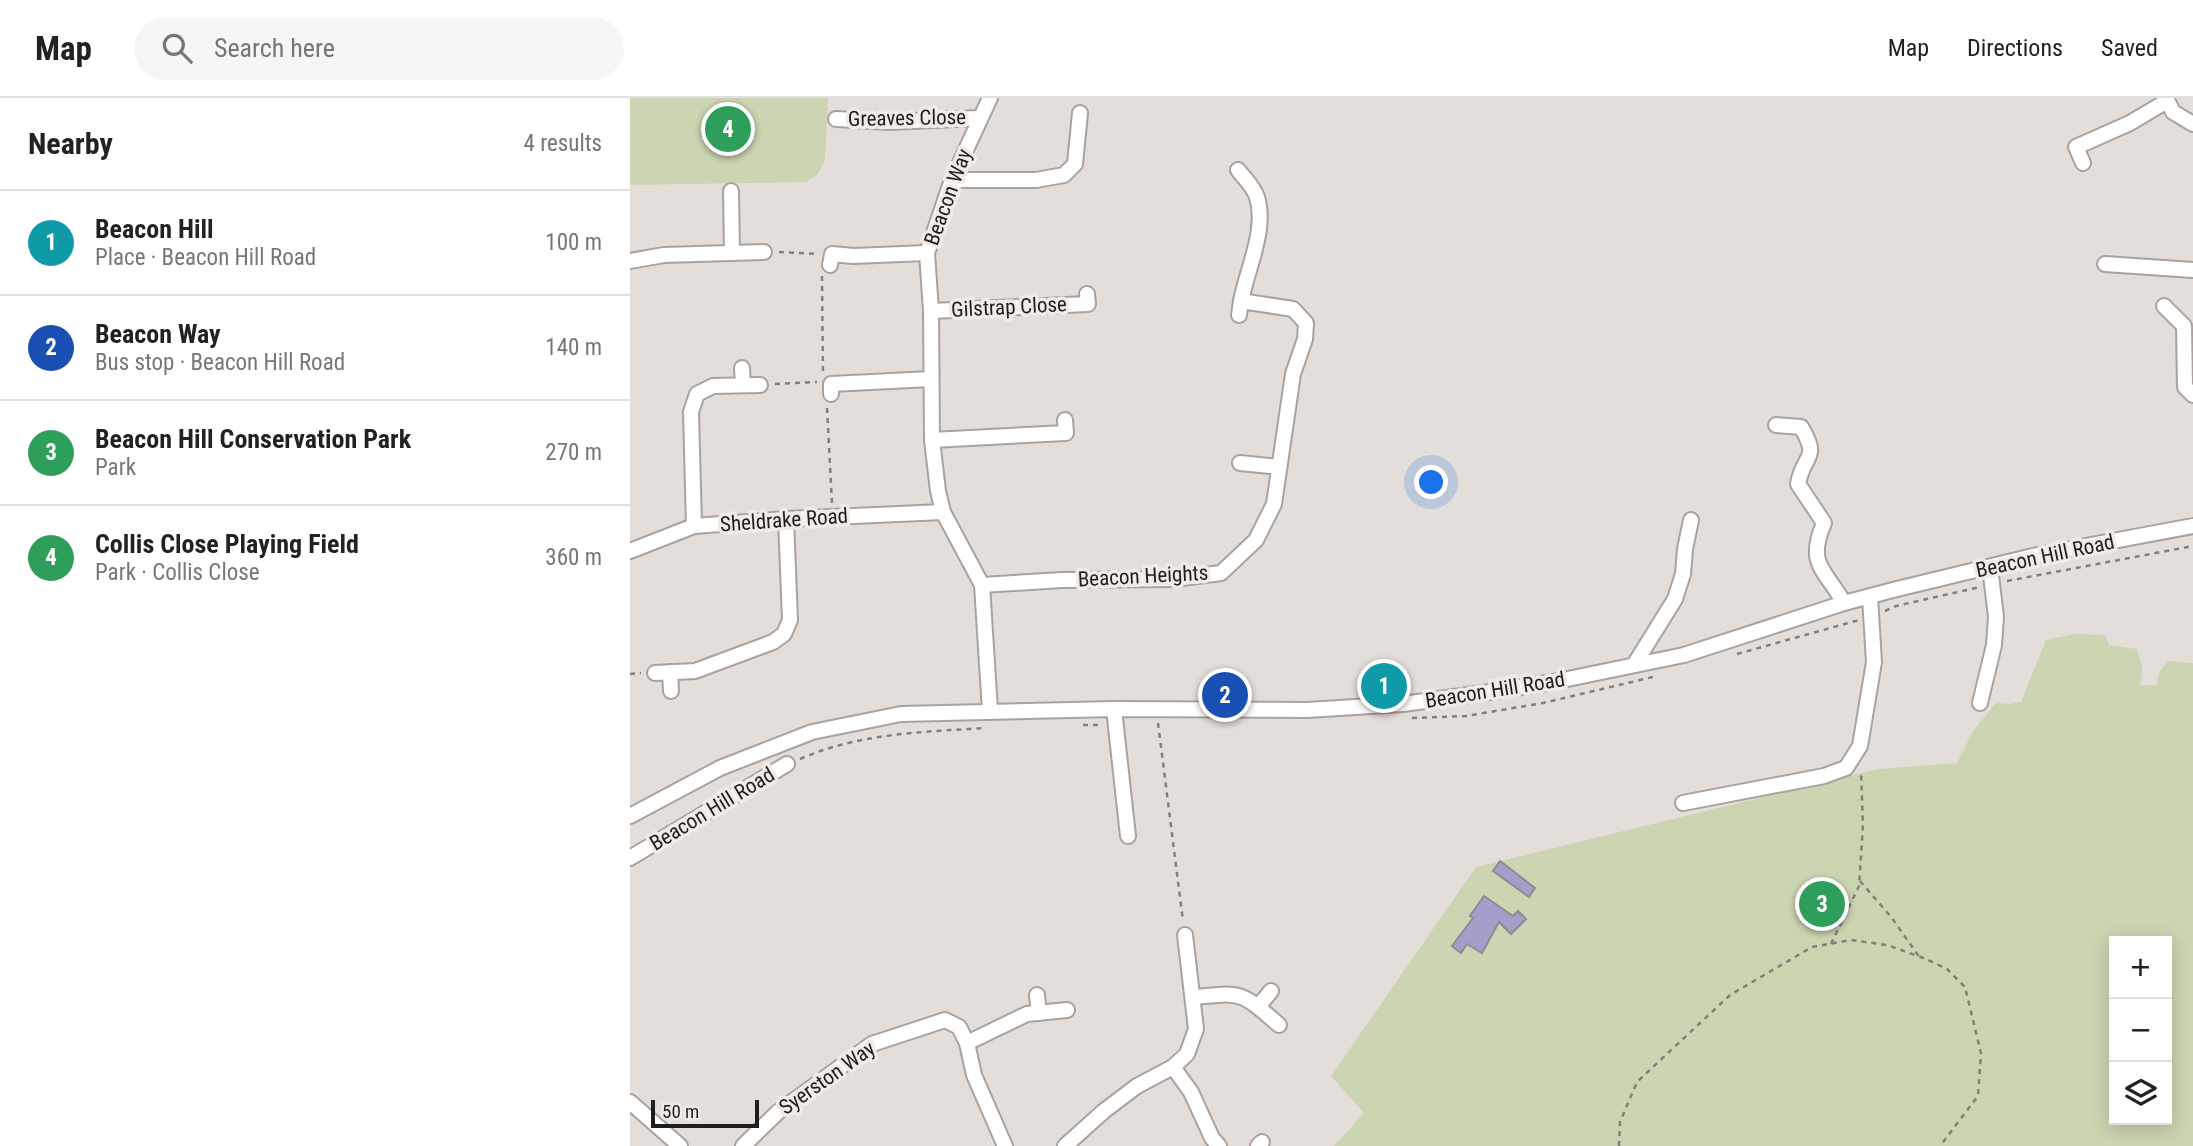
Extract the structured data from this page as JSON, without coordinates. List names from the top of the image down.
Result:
{
  "streets": {
    "street": [
      "Greaves Close",
      "Beacon Way",
      "Gilstrap Close",
      "Sheldrake Road",
      "Beacon Hill Road",
      "Beacon Heights",
      "Syerston Way"
    ]
  },
  "crossings": [
    ["Greaves Close", "Beacon Way"],
    ["Beacon Way", "Gilstrap Close"],
    ["Beacon Way", "Sheldrake Road"],
    ["Beacon Way", "Beacon Hill Road"],
    ["Beacon Way", "Beacon Heights"]
  ],
  "scale_bar": "50 m",
  "page": {
    "header": "Map",
    "search": "Search here",
    "nav": ["Map", "Directions", "Saved"],
    "heading": ["Nearby", "4 results"],
    "pins": [
      "4",
      "1",
      "2",
      "3"
    ],
    "list": [
      {
        "mark": "1",
        "name": "Beacon Hill",
        "note": "Place · Beacon Hill Road",
        "value": "100 m"
      },
      {
        "mark": "2",
        "name": "Beacon Way",
        "note": "Bus stop · Beacon Hill Road",
        "value": "140 m"
      },
      {
        "mark": "3",
        "name": "Beacon Hill Conservation Park",
        "note": "Park",
        "value": "270 m"
      },
      {
        "mark": "4",
        "name": "Collis Close Playing Field",
        "note": "Park · Collis Close",
        "value": "360 m"
      }
    ],
    "map_buttons": ["+", "−"],
    "scale": "50 m"
  }
}
